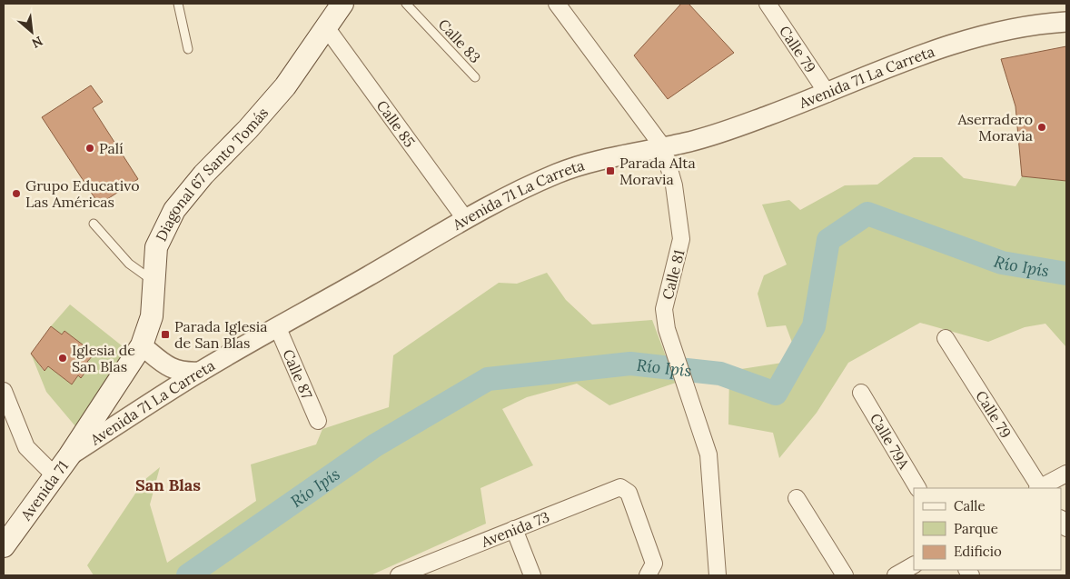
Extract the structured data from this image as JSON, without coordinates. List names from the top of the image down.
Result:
{
  "streets": {
    "main road": ["Diagonal 67 Santo Tomás", "Avenida 71"],
    "street": [
      "Calle 79",
      "Avenida 71 La Carreta",
      "Calle 85",
      "Calle 81",
      "Calle 87",
      "Calle 79A",
      "Avenida 73"
    ],
    "lane": ["Calle 83"]
  },
  "crossings": [
    ["Calle 79", "Avenida 71 La Carreta"],
    ["Avenida 71 La Carreta", "Calle 85"],
    ["Avenida 71 La Carreta", "Diagonal 67 Santo Tomás"],
    ["Avenida 71 La Carreta", "Calle 81"],
    ["Avenida 71 La Carreta", "Calle 87"],
    ["Avenida 71 La Carreta", "Avenida 71"],
    ["Calle 85", "Diagonal 67 Santo Tomás"],
    ["Diagonal 67 Santo Tomás", "Avenida 71"]
  ],
  "districts": ["San Blas"],
  "water": ["Río Ipís"],
  "places": {
    "other": [
      "Aserradero Moravia",
      "Palí",
      "Grupo Educativo Las Américas",
      "Iglesia de San Blas"
    ],
    "transit": ["Parada Alta Moravia", "Parada Iglesia de San Blas"]
  },
  "legend": ["Calle", "Parque", "Edificio"],
  "north": "bottom right"
}
